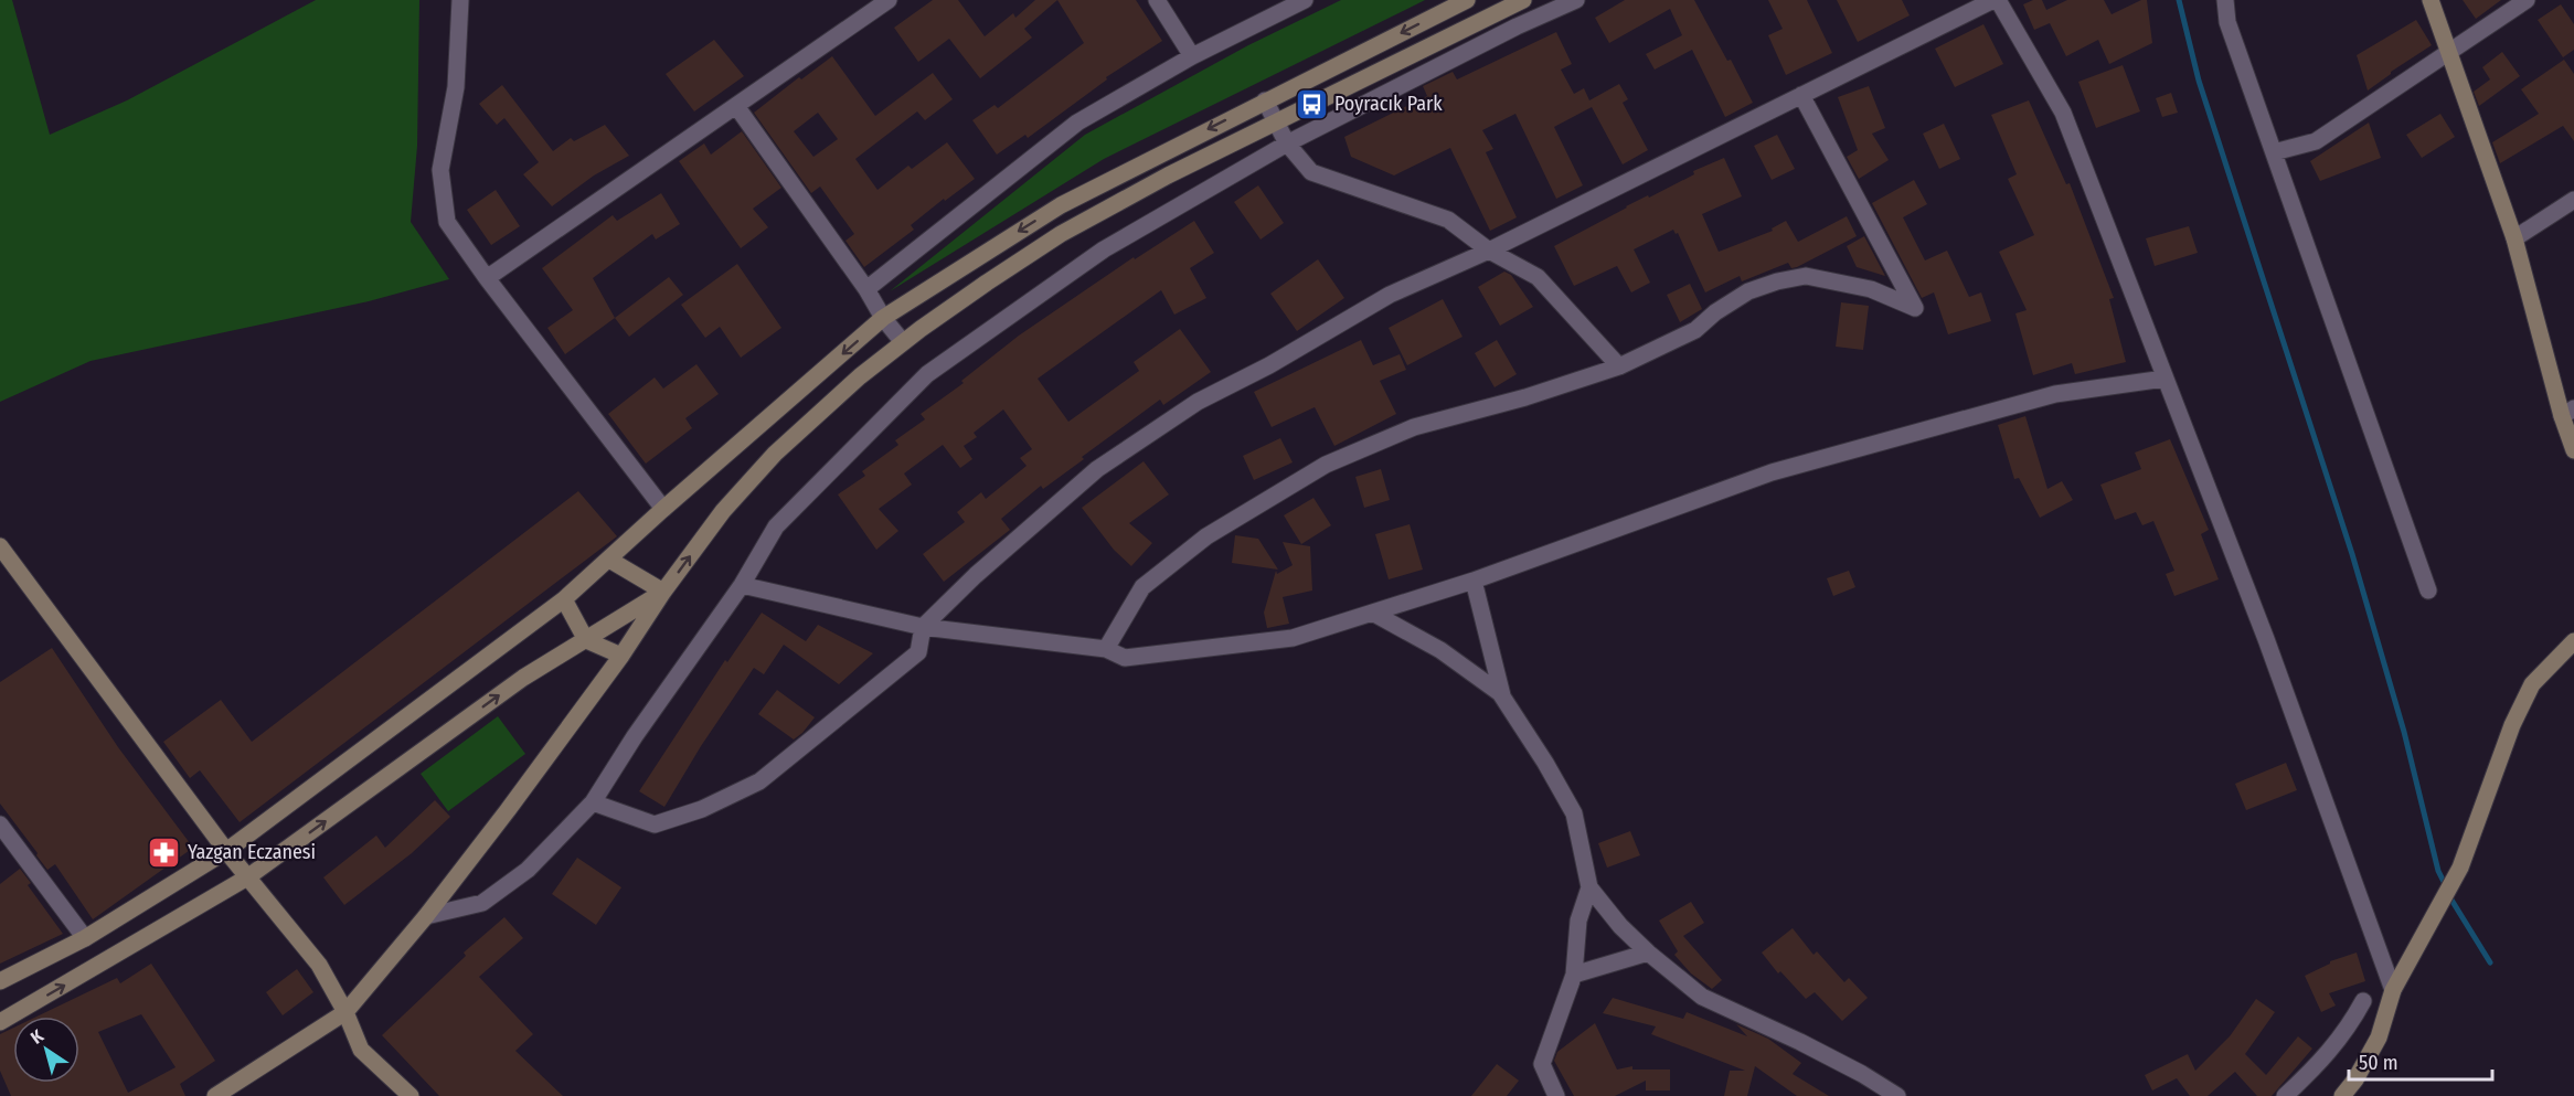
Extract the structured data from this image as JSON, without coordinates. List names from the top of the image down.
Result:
{
  "places": {
    "bus stop": ["Poyracık Park"],
    "pharmacy": ["Yazgan Eczanesi"]
  },
  "scale_bar": "50 m",
  "north": "top left"
}
